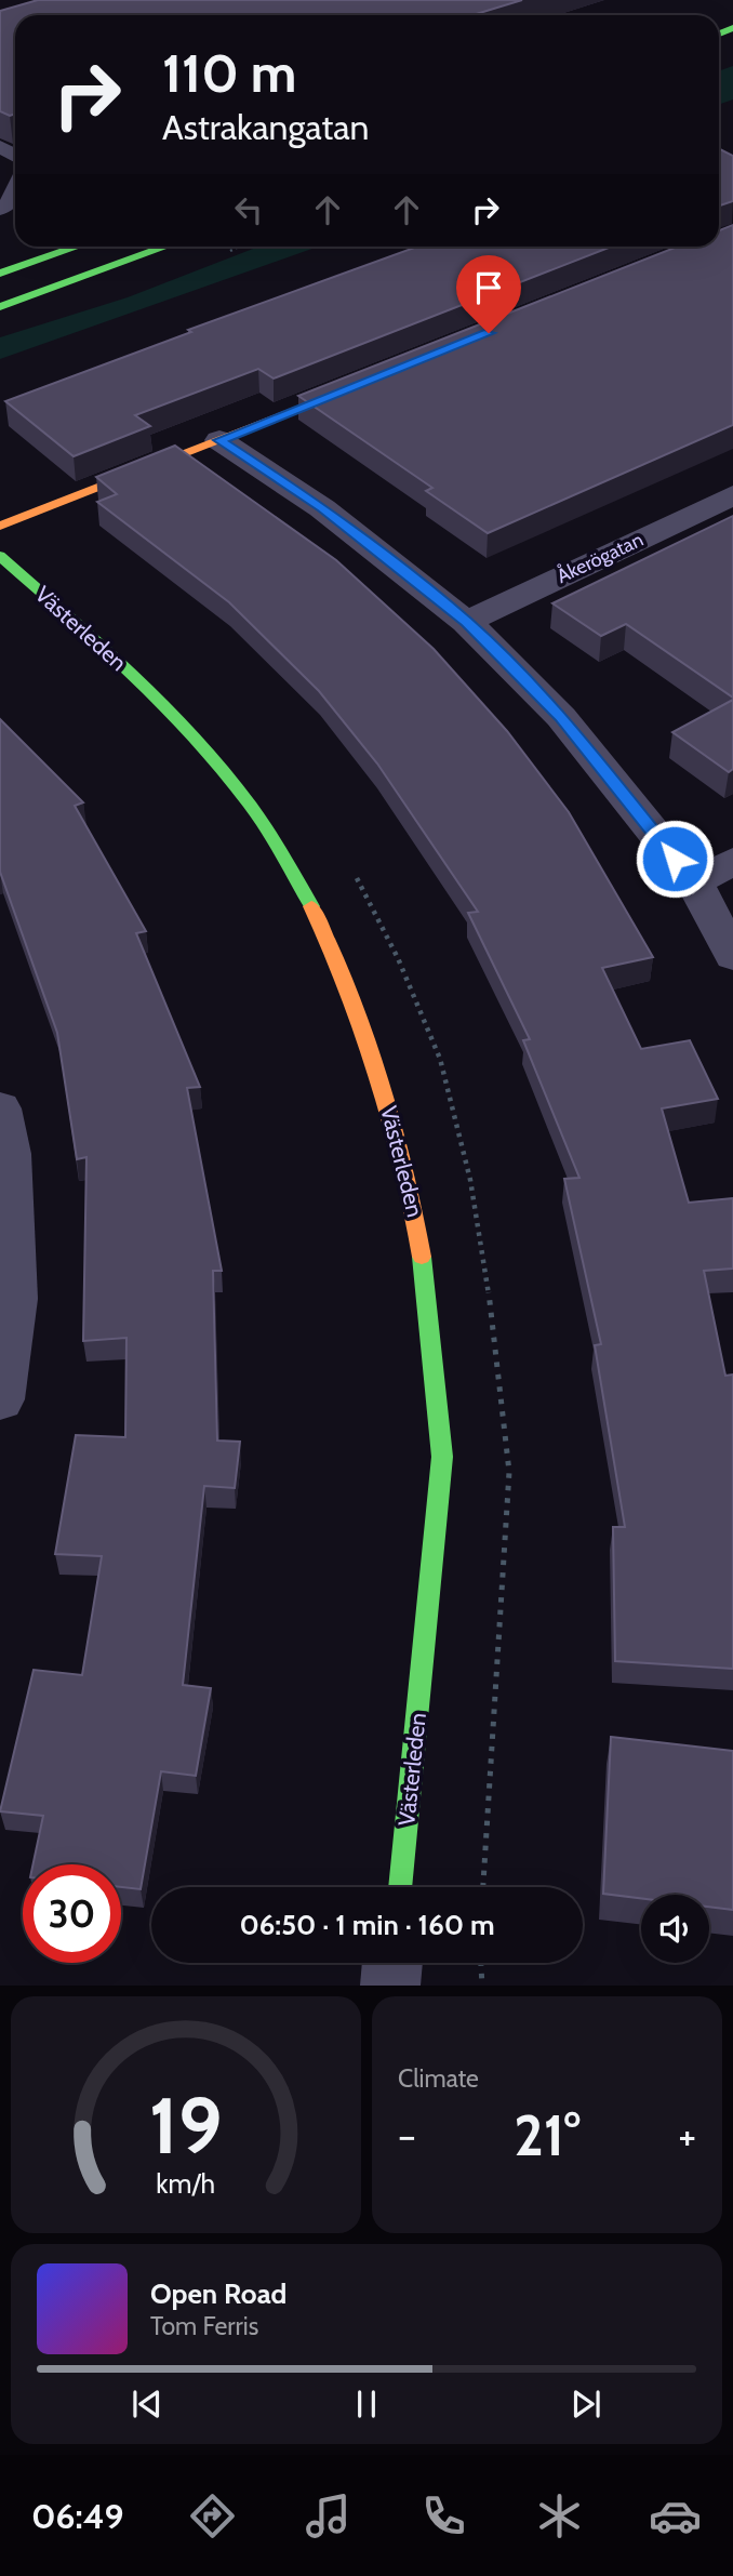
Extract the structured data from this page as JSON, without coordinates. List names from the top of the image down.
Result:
{
  "streets": {
    "street": ["Åkerögatan", "Västerleden"]
  },
  "page": {
    "turn": ["110 m", "Astrakangatan"],
    "limit": "30",
    "trip": "06:50 · 1 min · 160 m",
    "tile": "Climate",
    "heat": ["−", "21°", "+"],
    "song": ["Open Road", "Tom Ferris"],
    "tabs": "06:49",
    "gauge": ["19", "km/h"]
  }
}
